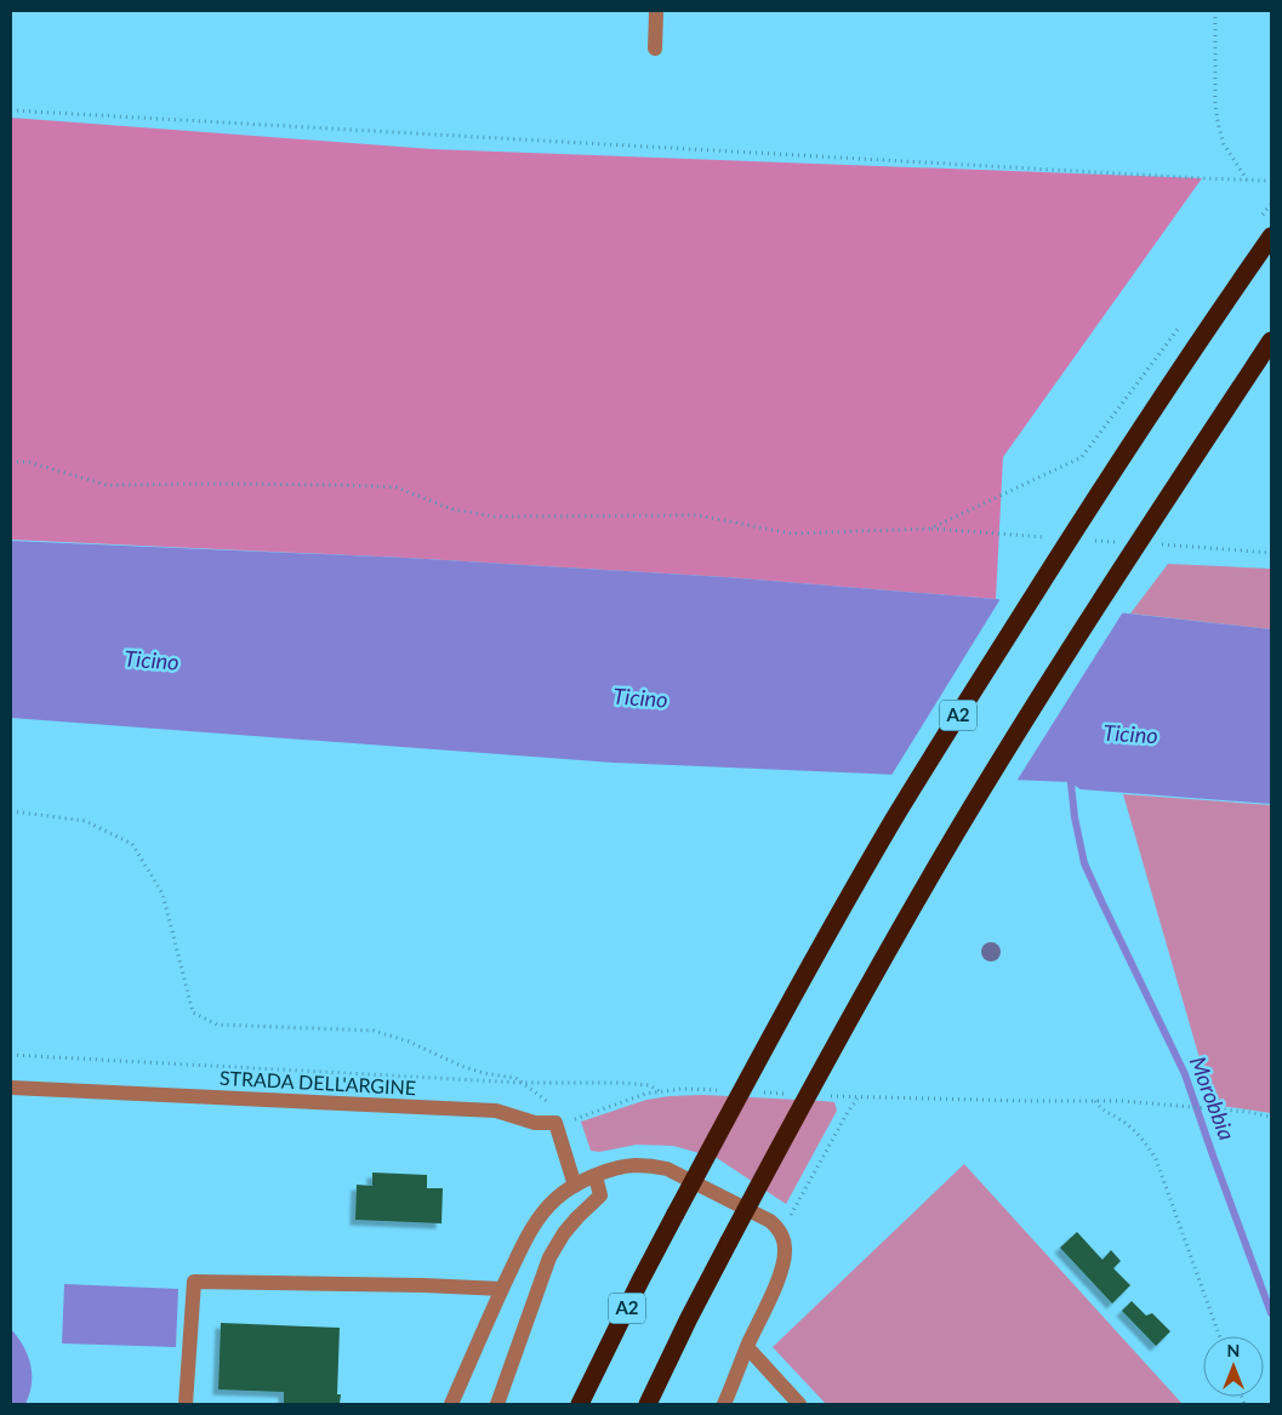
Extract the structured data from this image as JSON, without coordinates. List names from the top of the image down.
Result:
{
  "streets": {
    "highway": ["A2"],
    "street": ["STRADA DELL'ARGINE"]
  },
  "water": ["Ticino", "Morobbia"],
  "north": "top"
}
